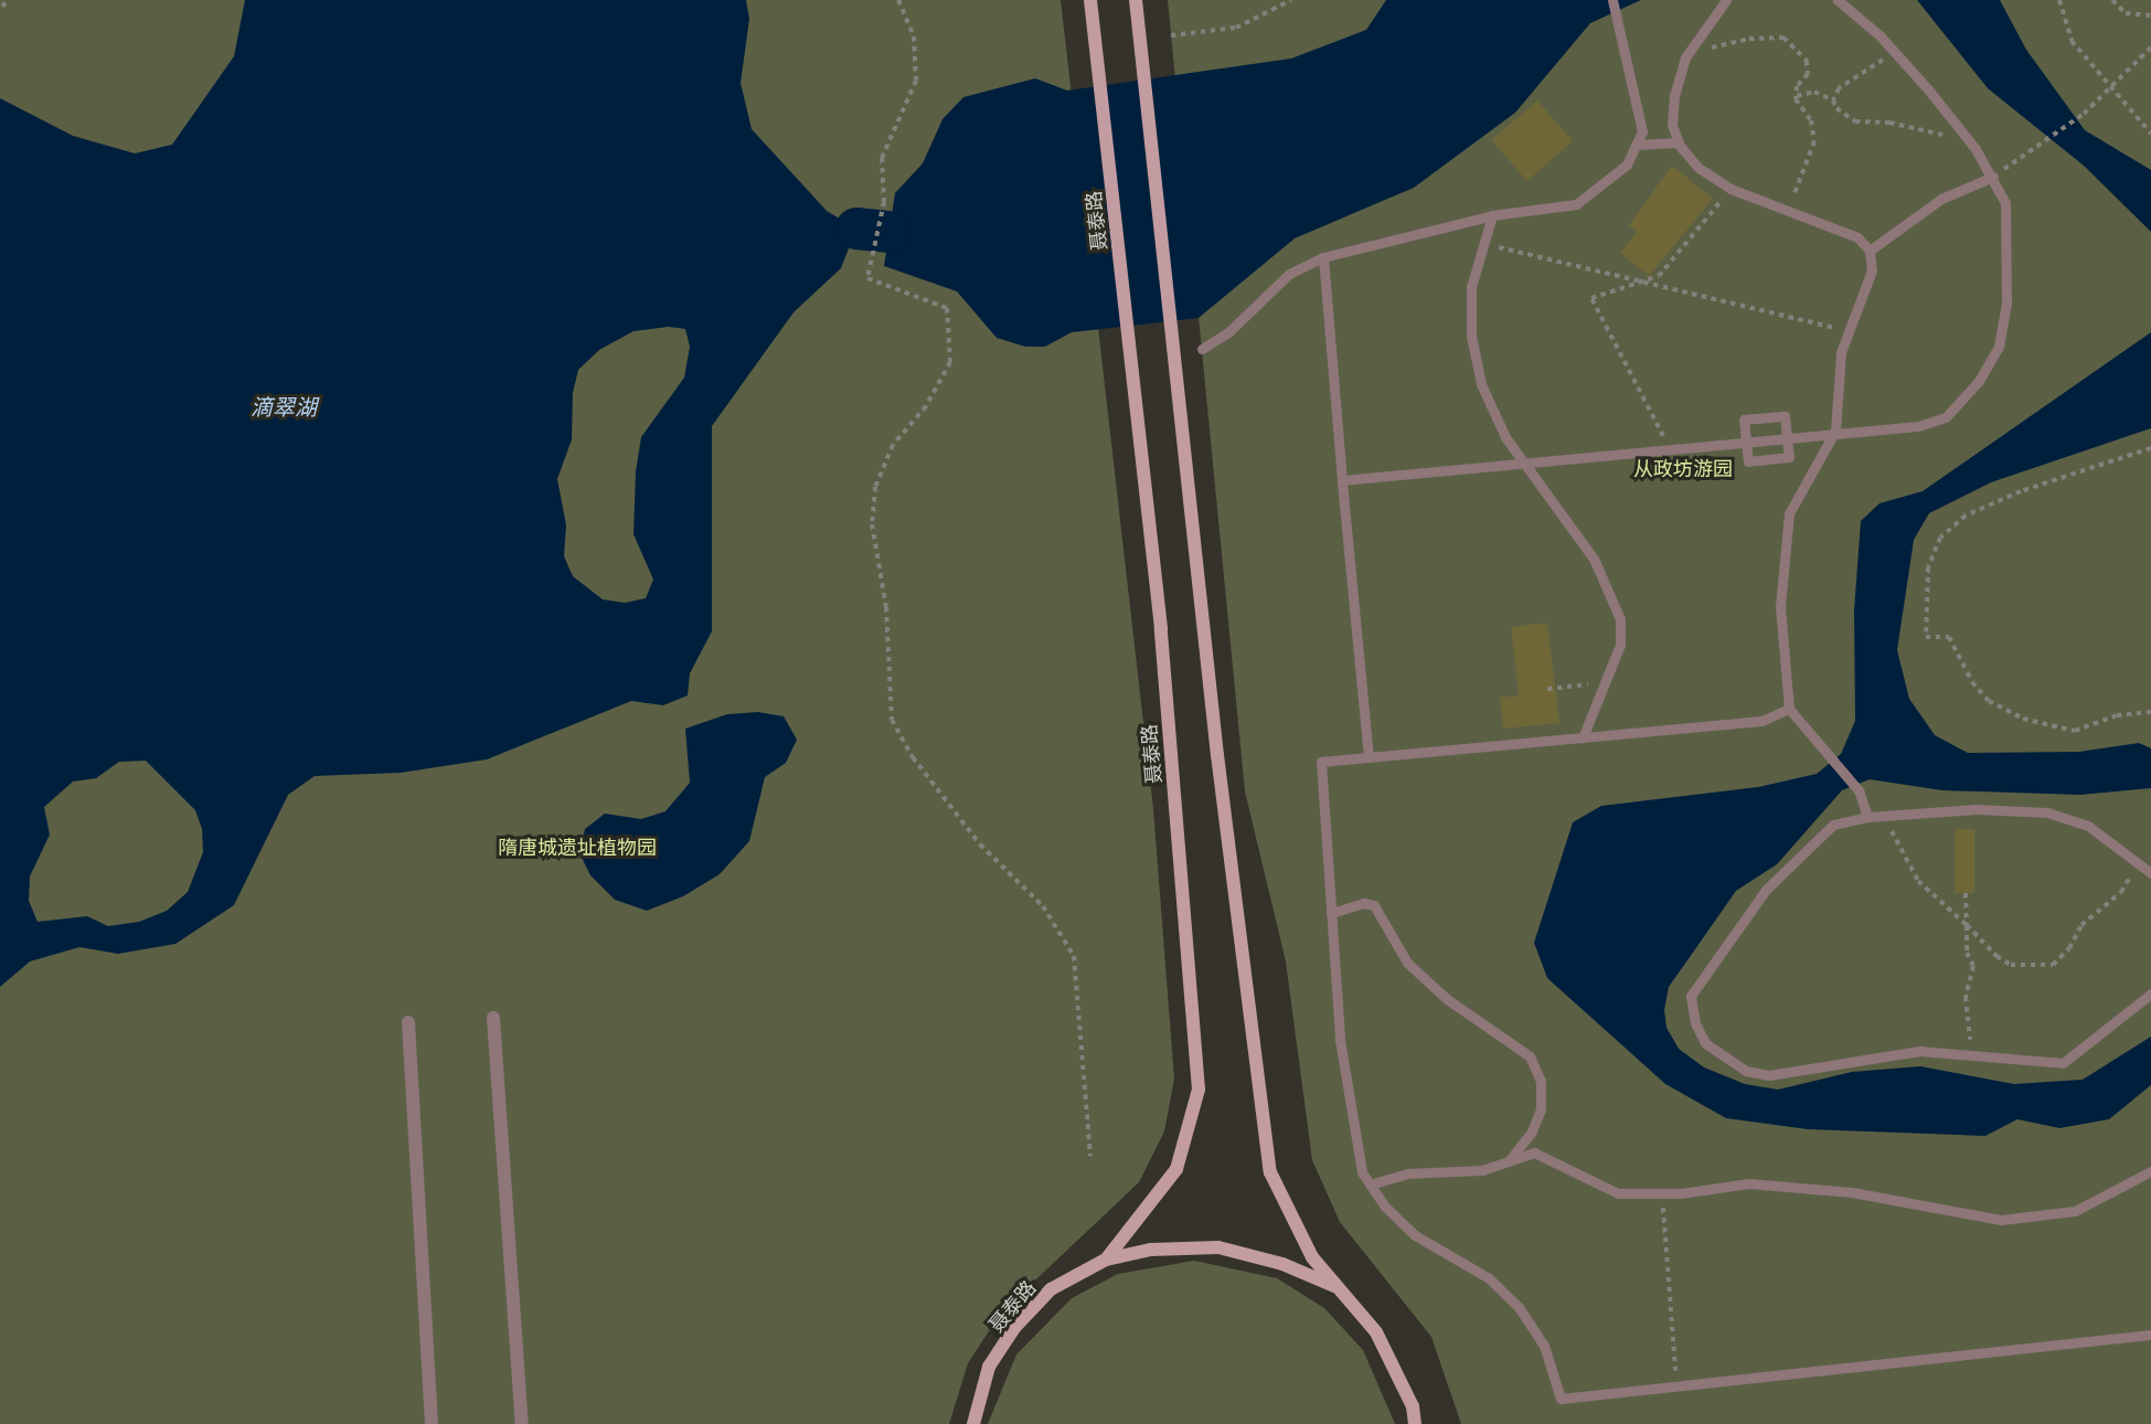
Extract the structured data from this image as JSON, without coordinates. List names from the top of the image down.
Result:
{
  "streets": {
    "main road": ["聂泰路"]
  },
  "water": ["滴翠湖"],
  "parks": ["从政坊游园", "隋唐城遗址植物园"]
}
